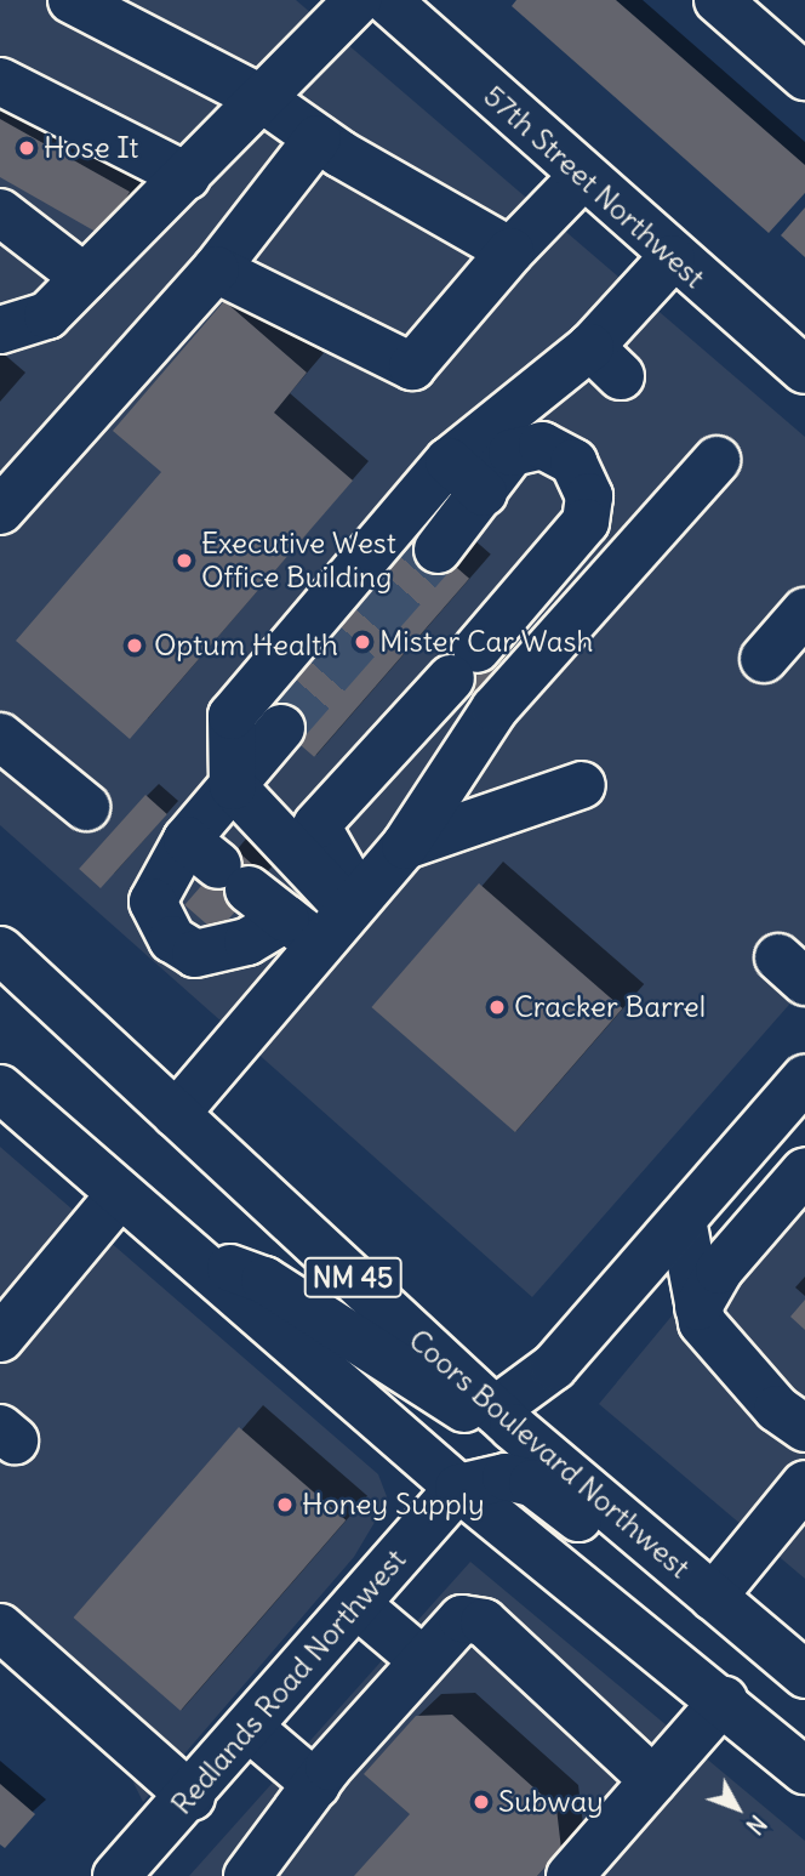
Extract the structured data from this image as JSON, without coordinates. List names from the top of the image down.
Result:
{
  "streets": {
    "main road": [
      "57th Street Northwest",
      "NM 45",
      "Coors Boulevard Northwest",
      "Redlands Road Northwest"
    ]
  },
  "crossings": [
    ["NM 45", "Redlands Road Northwest"]
  ],
  "places": [
    "Hose It",
    "Executive West Office Building",
    "Mister Car Wash",
    "Optum Health",
    "Cracker Barrel",
    "Honey Supply",
    "Subway"
  ],
  "north": "bottom right"
}
